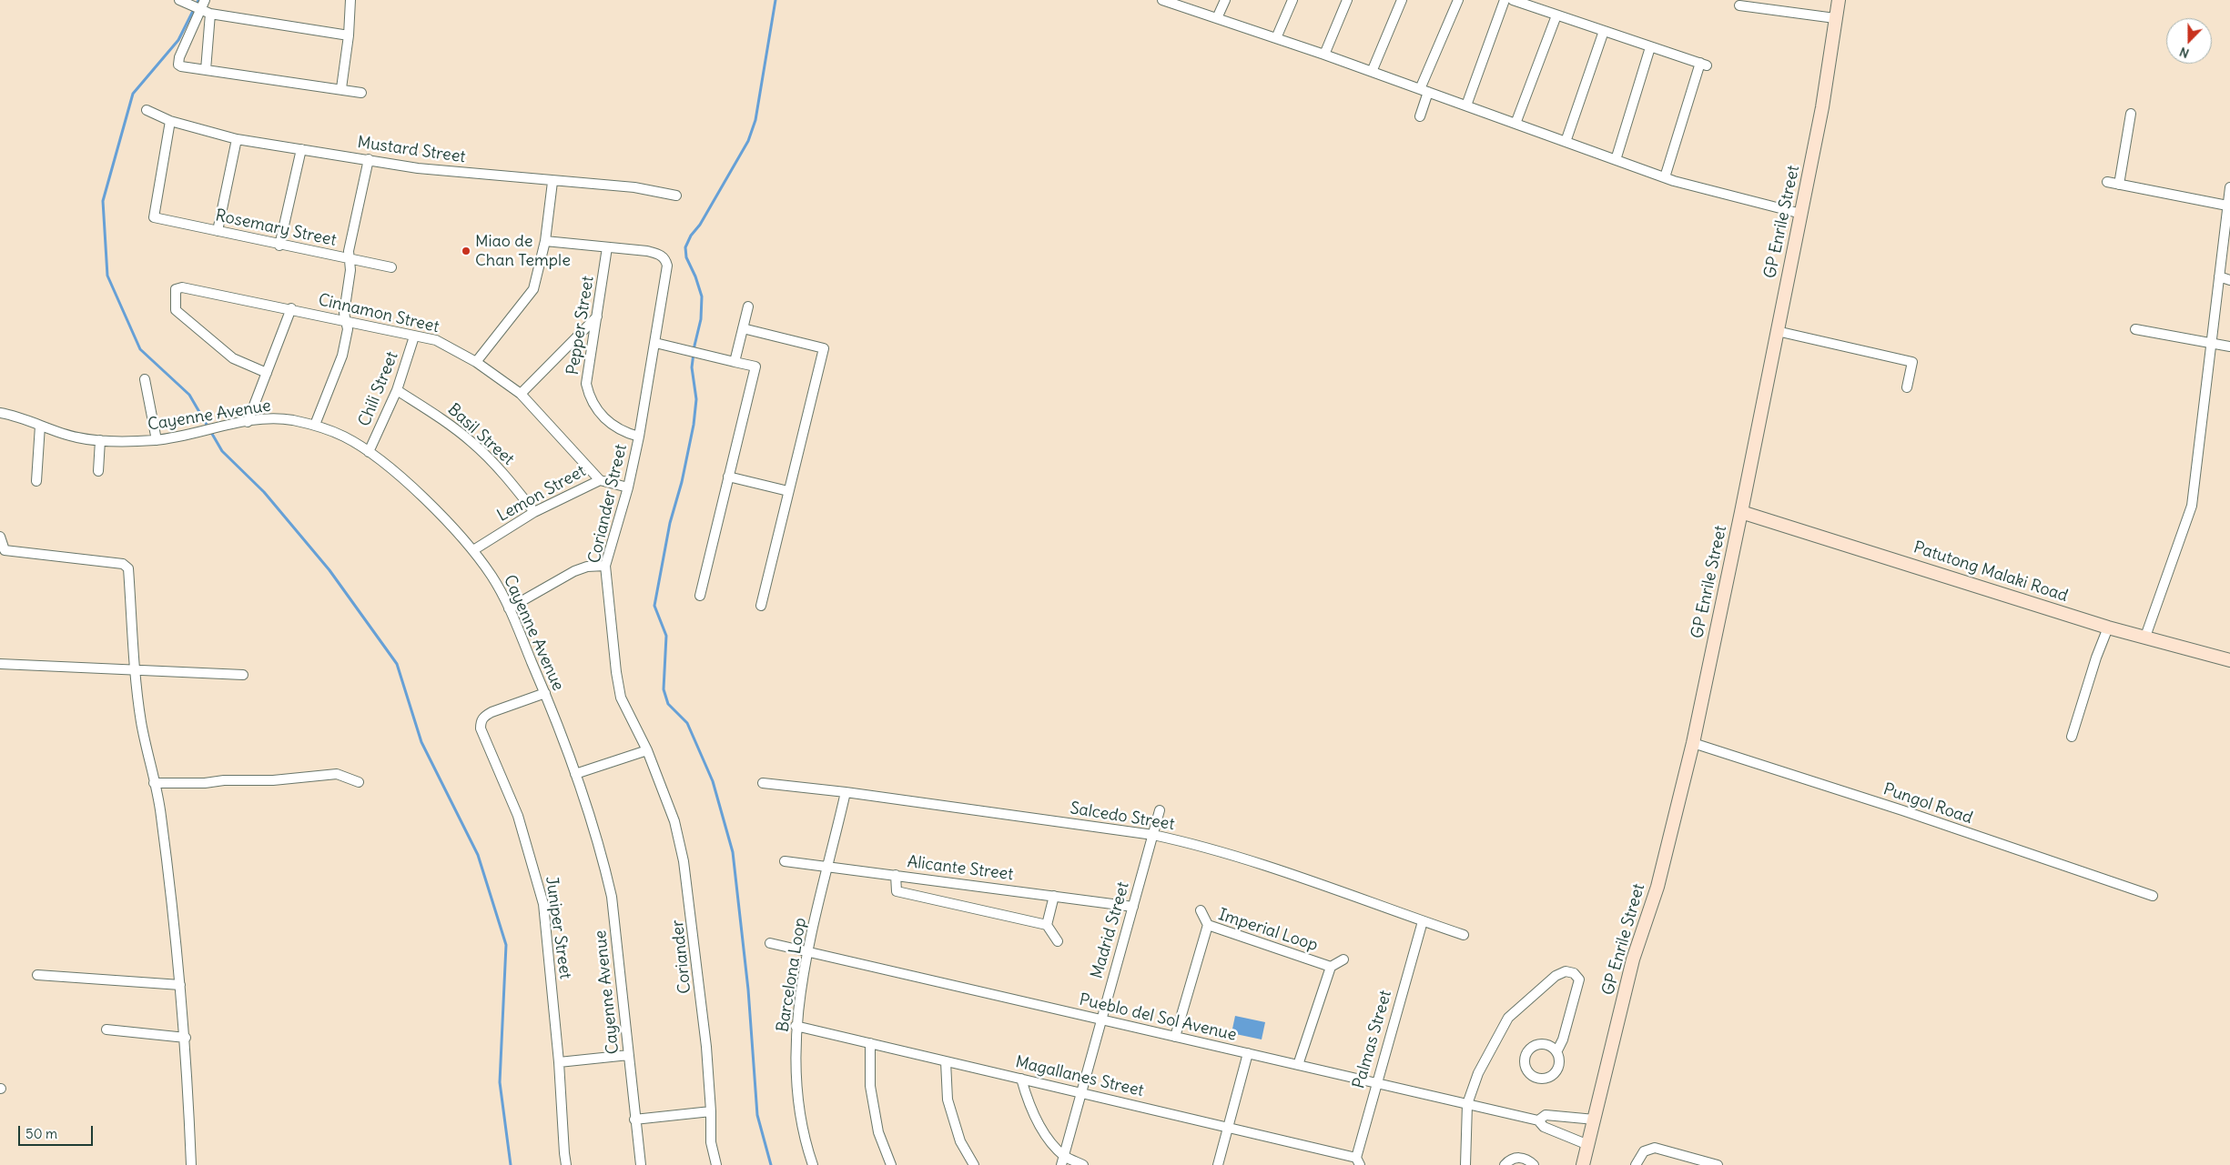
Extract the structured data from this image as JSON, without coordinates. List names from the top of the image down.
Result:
{
  "streets": {
    "street": [
      "Mustard Street",
      "GP Enrile Street",
      "Rosemary Street",
      "Cinnamon Street",
      "Pepper Street",
      "Chili Street",
      "Cayenne Avenue",
      "Basil Street",
      "Lemon Street",
      "Coriander Street",
      "Patutong Malaki Road",
      "Pungol Road",
      "Salcedo Street",
      "Alicante Street",
      "Juniper Street",
      "Madrid Street",
      "Imperial Loop",
      "Coriander",
      "Barcelona Loop",
      "Pueblo del Sol Avenue",
      "Palmas Street",
      "Magallanes Street"
    ]
  },
  "crossings": [
    ["Mustard Street", "Rosemary Street"],
    ["GP Enrile Street", "Patutong Malaki Road"],
    ["GP Enrile Street", "Pungol Road"],
    ["GP Enrile Street", "Pueblo del Sol Avenue"],
    ["Cinnamon Street", "Chili Street"],
    ["Cinnamon Street", "Lemon Street"],
    ["Pepper Street", "Coriander Street"],
    ["Chili Street", "Cayenne Avenue"],
    ["Chili Street", "Basil Street"],
    ["Cayenne Avenue", "Lemon Street"],
    ["Cayenne Avenue", "Juniper Street"],
    ["Basil Street", "Lemon Street"],
    ["Lemon Street", "Coriander Street"],
    ["Coriander Street", "Coriander"],
    ["Salcedo Street", "Madrid Street"],
    ["Salcedo Street", "Barcelona Loop"],
    ["Salcedo Street", "Palmas Street"],
    ["Alicante Street", "Madrid Street"],
    ["Alicante Street", "Barcelona Loop"],
    ["Madrid Street", "Pueblo del Sol Avenue"],
    ["Madrid Street", "Magallanes Street"],
    ["Imperial Loop", "Pueblo del Sol Avenue"],
    ["Barcelona Loop", "Pueblo del Sol Avenue"],
    ["Barcelona Loop", "Magallanes Street"],
    ["Pueblo del Sol Avenue", "Palmas Street"],
    ["Palmas Street", "Magallanes Street"]
  ],
  "places": ["Miao de Chan Temple"],
  "scale_bar": "50 m",
  "north": "bottom"
}
